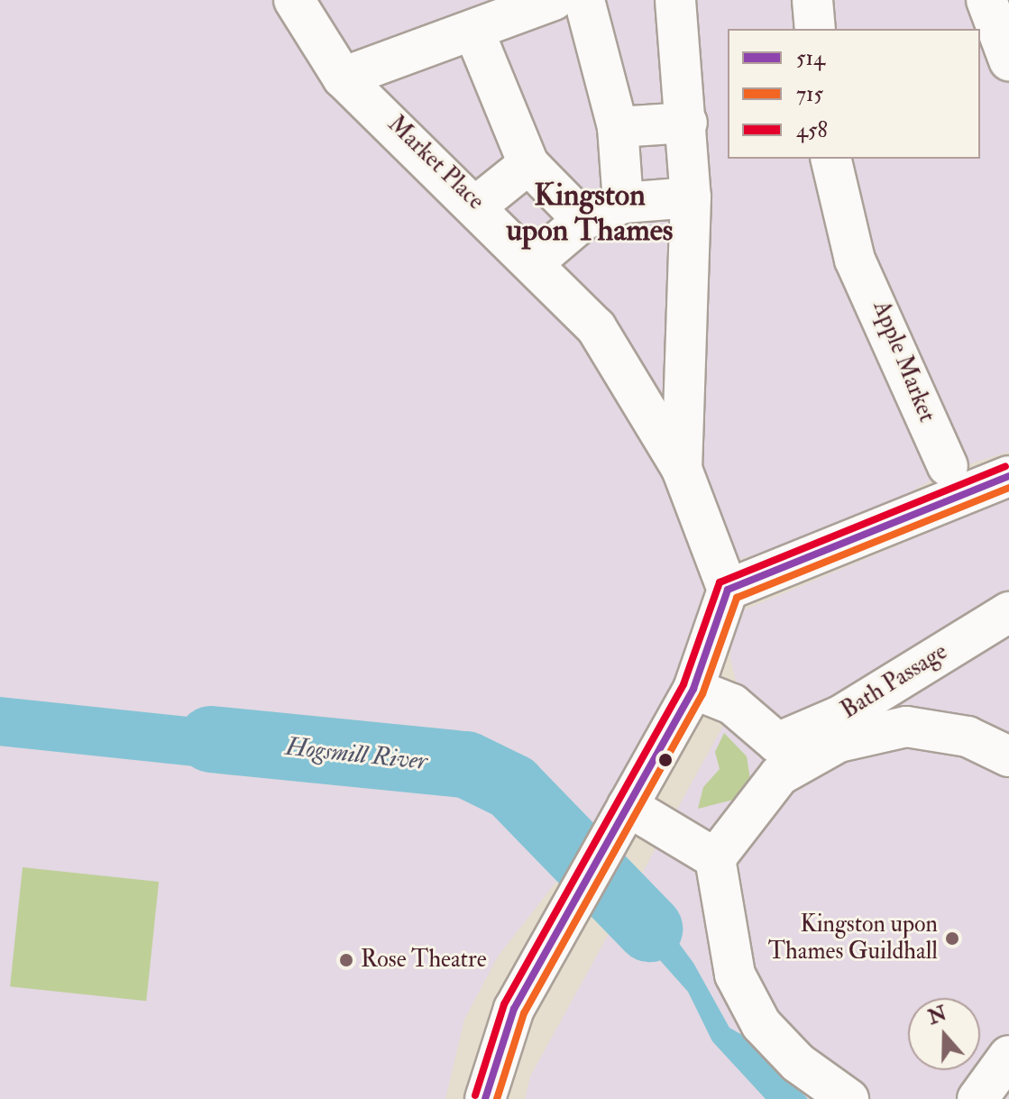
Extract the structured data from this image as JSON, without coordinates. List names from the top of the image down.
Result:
{
  "streets": {
    "street": ["Market Place", "Apple Market", "Bath Passage"]
  },
  "districts": ["Kingston upon Thames"],
  "water": ["Hogsmill River"],
  "places": ["Kingston upon Thames Guildhall", "Rose Theatre"],
  "lines": ["transit line 458", "transit line 514", "transit line 715"],
  "legend": ["514", "715", "458"],
  "north": "top"
}
